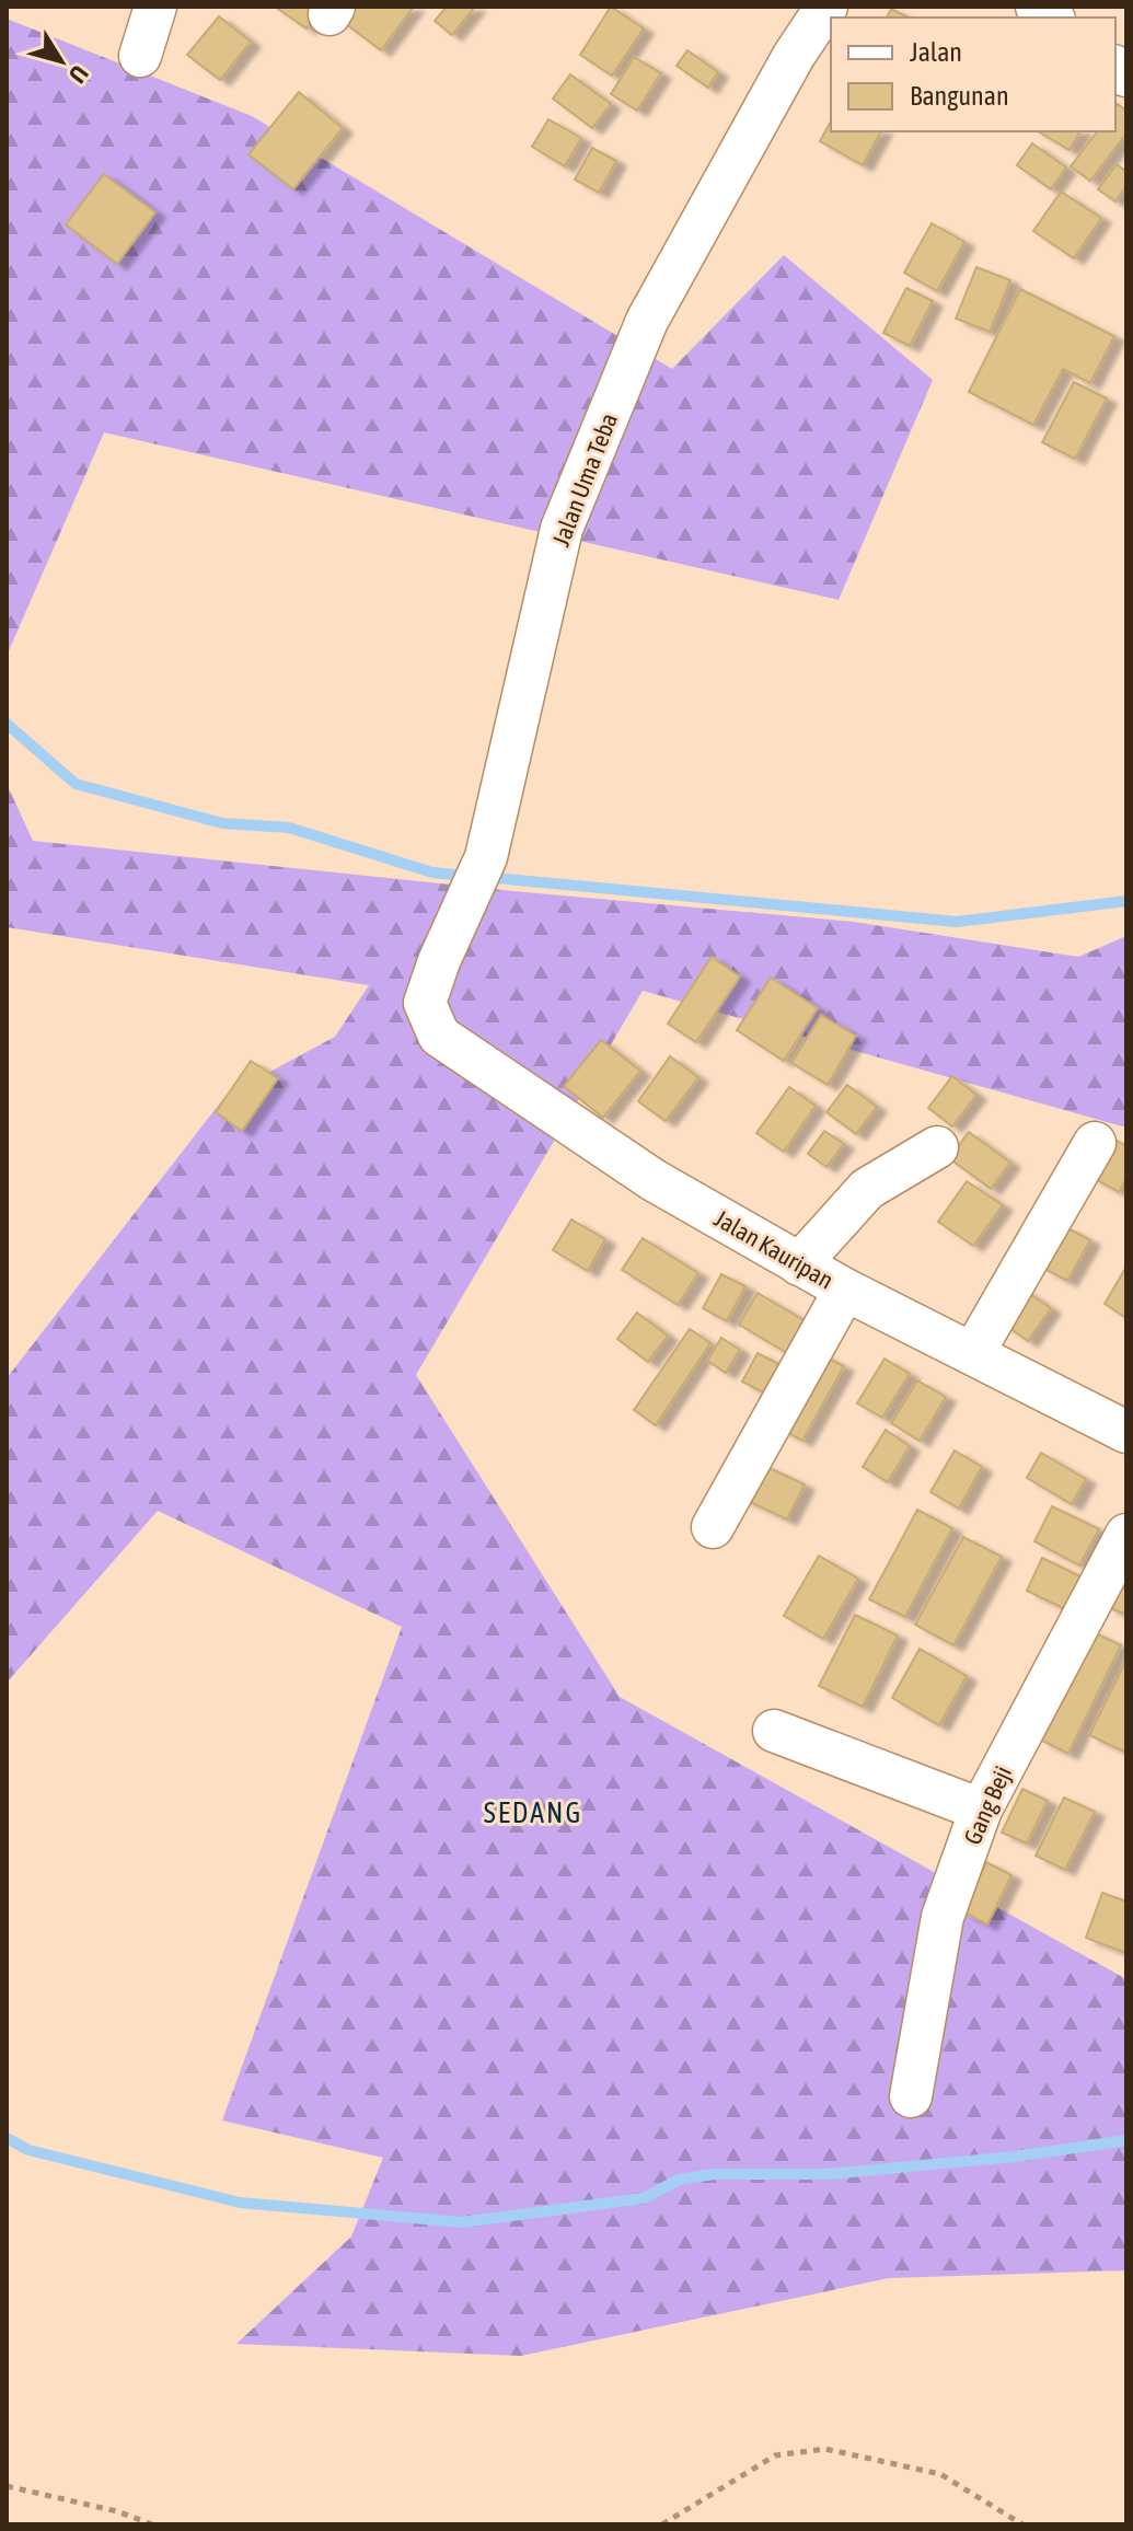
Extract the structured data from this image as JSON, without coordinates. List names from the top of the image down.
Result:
{
  "streets": {
    "street": ["Jalan Uma Teba", "Jalan Kauripan", "Gang Beji"]
  },
  "crossings": [
    ["Jalan Uma Teba", "Jalan Kauripan"]
  ],
  "districts": ["SEDANG"],
  "legend": ["Jalan", "Bangunan"],
  "north": "bottom right"
}
